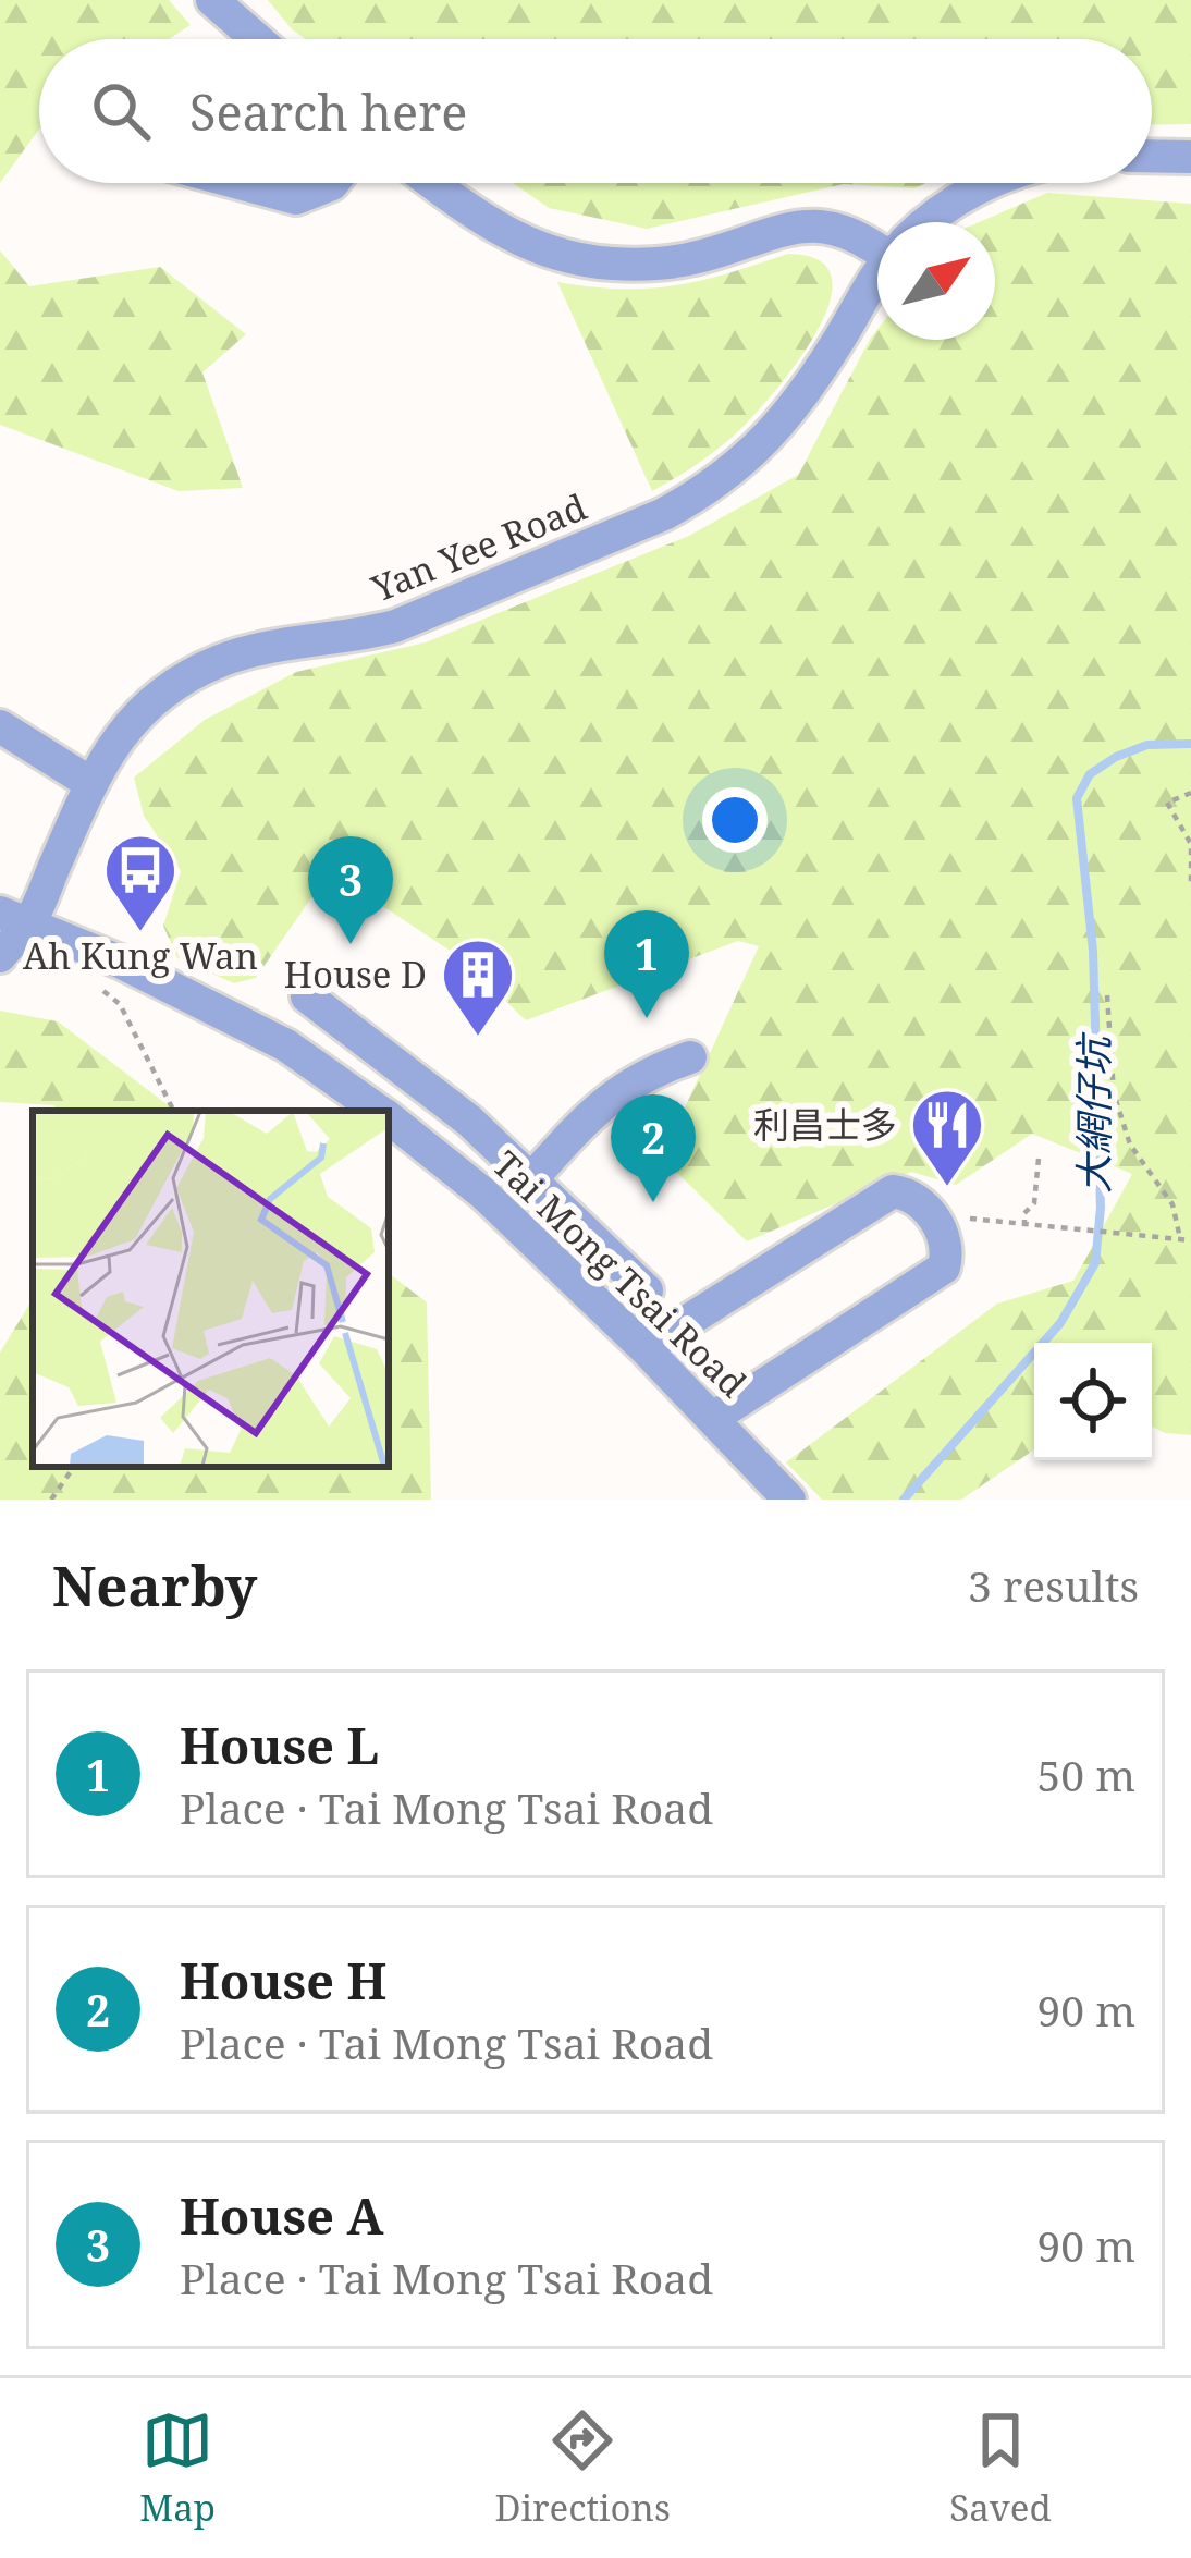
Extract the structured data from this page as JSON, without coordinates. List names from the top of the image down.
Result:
{
  "streets": {
    "street": ["Yan Yee Road", "Tai Mong Tsai Road"]
  },
  "crossings": [
    ["Yan Yee Road", "Tai Mong Tsai Road"]
  ],
  "water": ["大網仔坑"],
  "places": {
    "bus stop": ["Ah Kung Wan"],
    "building": ["House D"],
    "restaurant": ["利昌士多"]
  },
  "north": "top right",
  "page": {
    "search": "Search here",
    "pins": ["3", "1", "2"],
    "heading": ["Nearby", "3 results"],
    "list": [
      {
        "mark": "1",
        "name": "House L",
        "note": "Place · Tai Mong Tsai Road",
        "value": "50 m"
      },
      {
        "mark": "2",
        "name": "House H",
        "note": "Place · Tai Mong Tsai Road",
        "value": "90 m"
      },
      {
        "mark": "3",
        "name": "House A",
        "note": "Place · Tai Mong Tsai Road",
        "value": "90 m"
      }
    ],
    "nav": ["Map", "Directions", "Saved"]
  }
}
